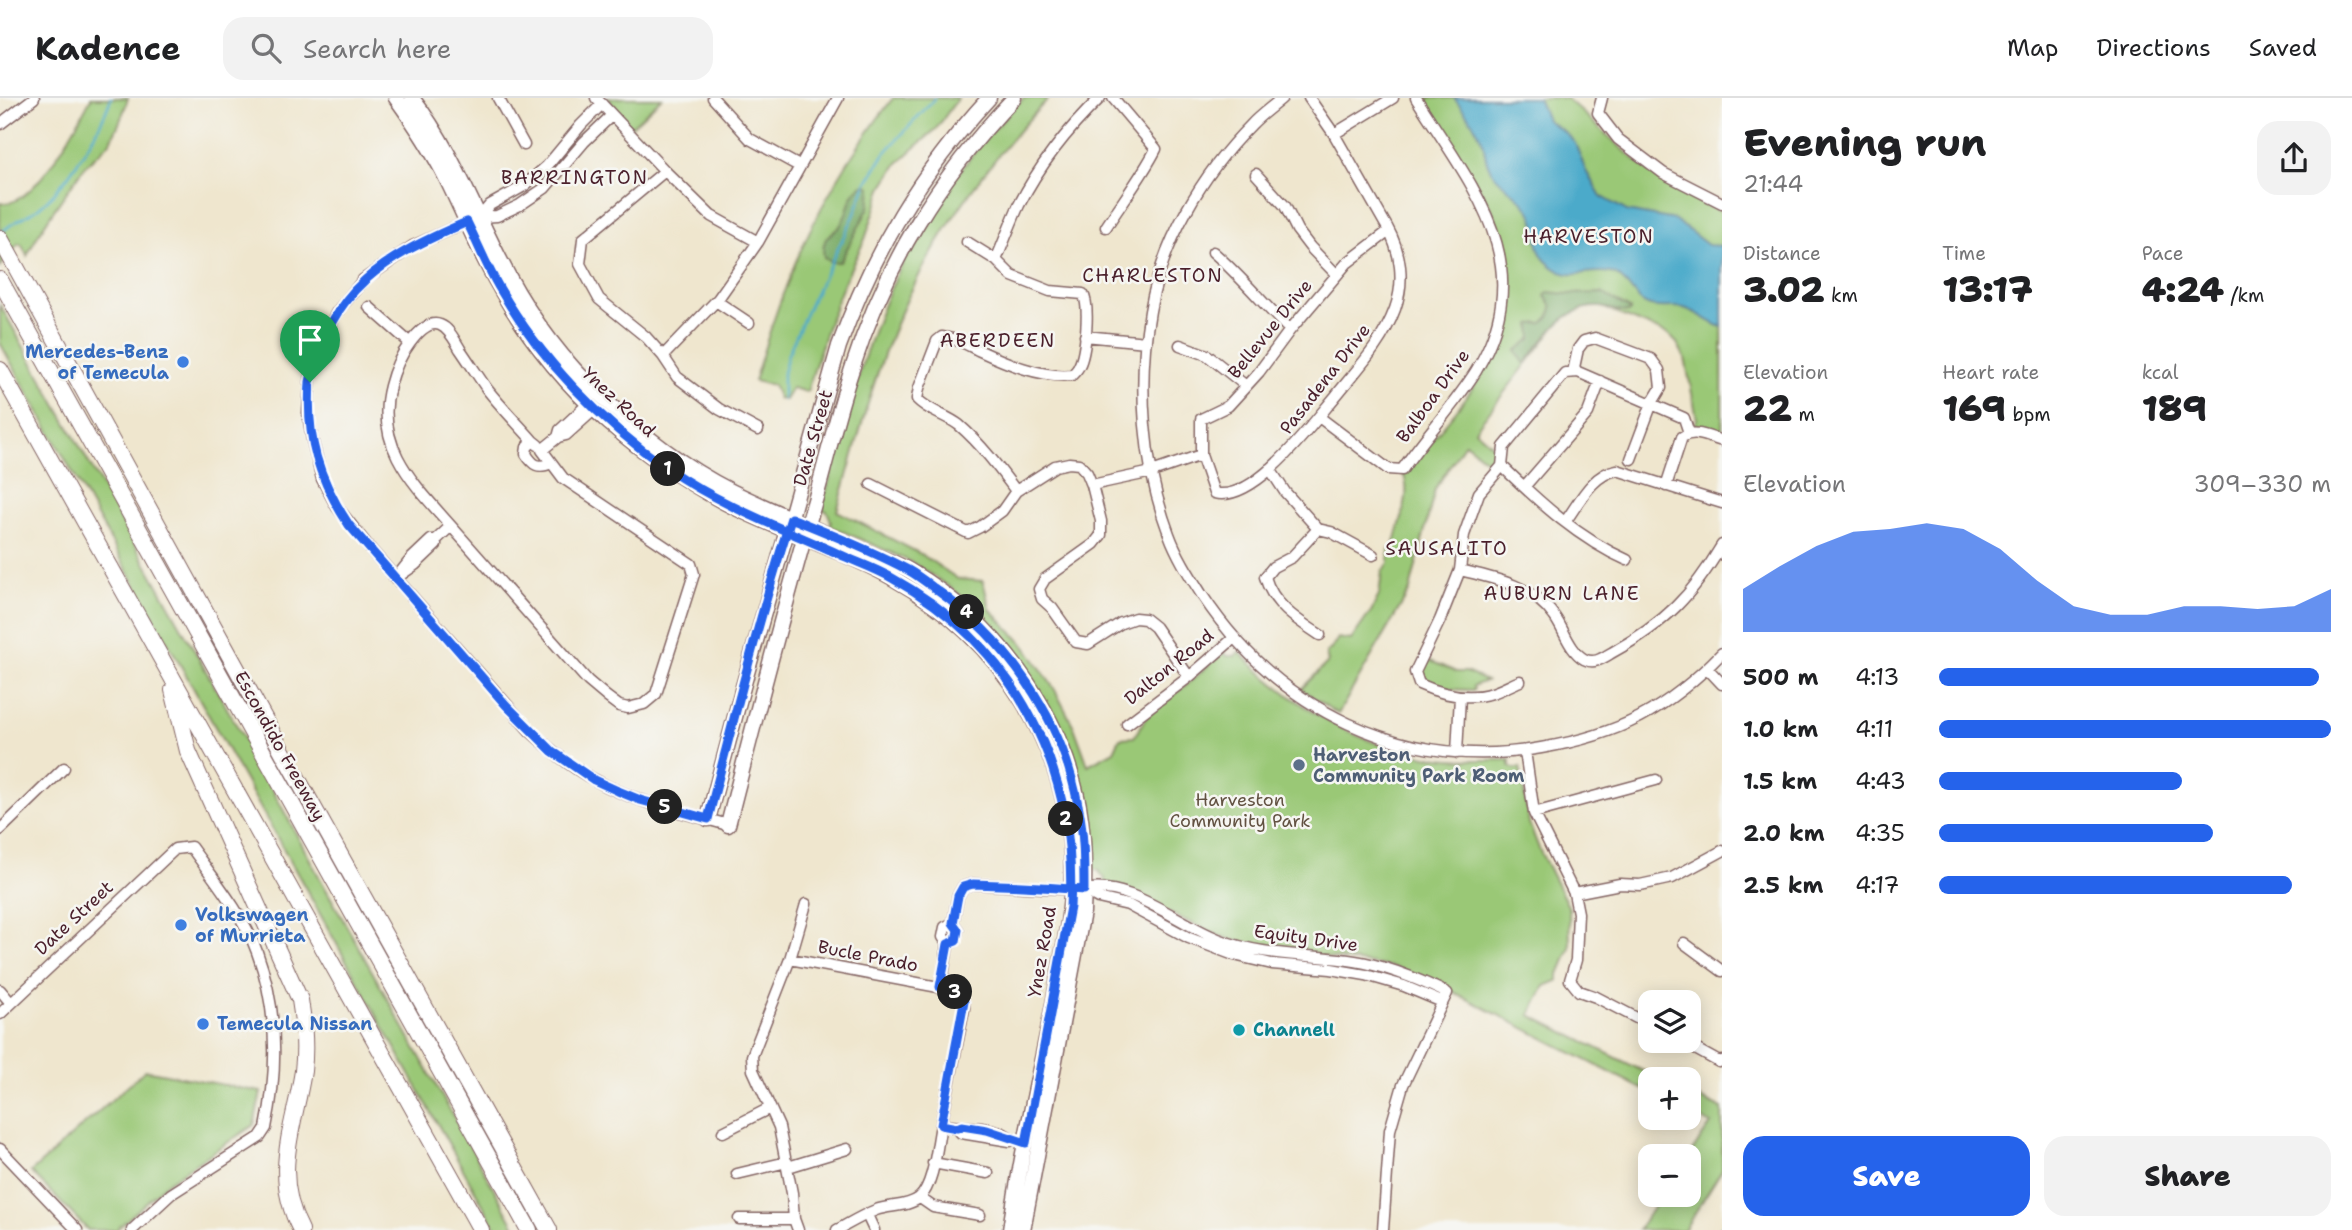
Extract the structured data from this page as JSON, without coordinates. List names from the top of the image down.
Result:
{
  "streets": {
    "highway": ["Escondido Freeway"],
    "main road": ["Ynez Road", "Date Street"],
    "street": [
      "Bellevue Drive",
      "Pasadena Drive",
      "Balboa Drive",
      "Dalton Road",
      "Equity Drive",
      "Bucle Prado"
    ]
  },
  "crossings": [
    ["Bellevue Drive", "Pasadena Drive"],
    ["Pasadena Drive", "Balboa Drive"],
    ["Ynez Road", "Date Street"],
    ["Ynez Road", "Equity Drive"],
    ["Ynez Road", "Bucle Prado"],
    ["Equity Drive", "Bucle Prado"]
  ],
  "districts": [
    "BARRINGTON",
    "HARVESTON",
    "CHARLESTON",
    "ABERDEEN",
    "SAUSALITO",
    "AUBURN LANE"
  ],
  "parks": ["Harveston Community Park"],
  "places": [
    "Mercedes-Benz of Temecula",
    "Harveston Community Park Room",
    "Volkswagen of Murrieta",
    "Temecula Nissan",
    "Channell"
  ],
  "page": {
    "header": "Kadence",
    "search": "Search here",
    "nav": ["Map", "Directions", "Saved"],
    "heading": ["Evening run", "21:44"],
    "stats": [
      ["Distance", "3.02 km"],
      ["Time", "13:17"],
      ["Pace", "4:24 /km"],
      ["Elevation", "22 m"],
      ["Heart rate", "169 bpm"],
      ["kcal", "189"]
    ],
    "pins": [
      "1",
      "4",
      "5",
      "2",
      "3"
    ],
    "chart": ["Elevation", "309–330 m"],
    "list": [
      {
        "name": "500 m",
        "note": "4:13"
      },
      {
        "name": "1.0 km",
        "note": "4:11"
      },
      {
        "name": "1.5 km",
        "note": "4:43"
      },
      {
        "name": "2.0 km",
        "note": "4:35"
      },
      {
        "name": "2.5 km",
        "note": "4:17"
      }
    ],
    "map_buttons": ["+", "−"],
    "buttons": ["Save", "Share"]
  }
}
